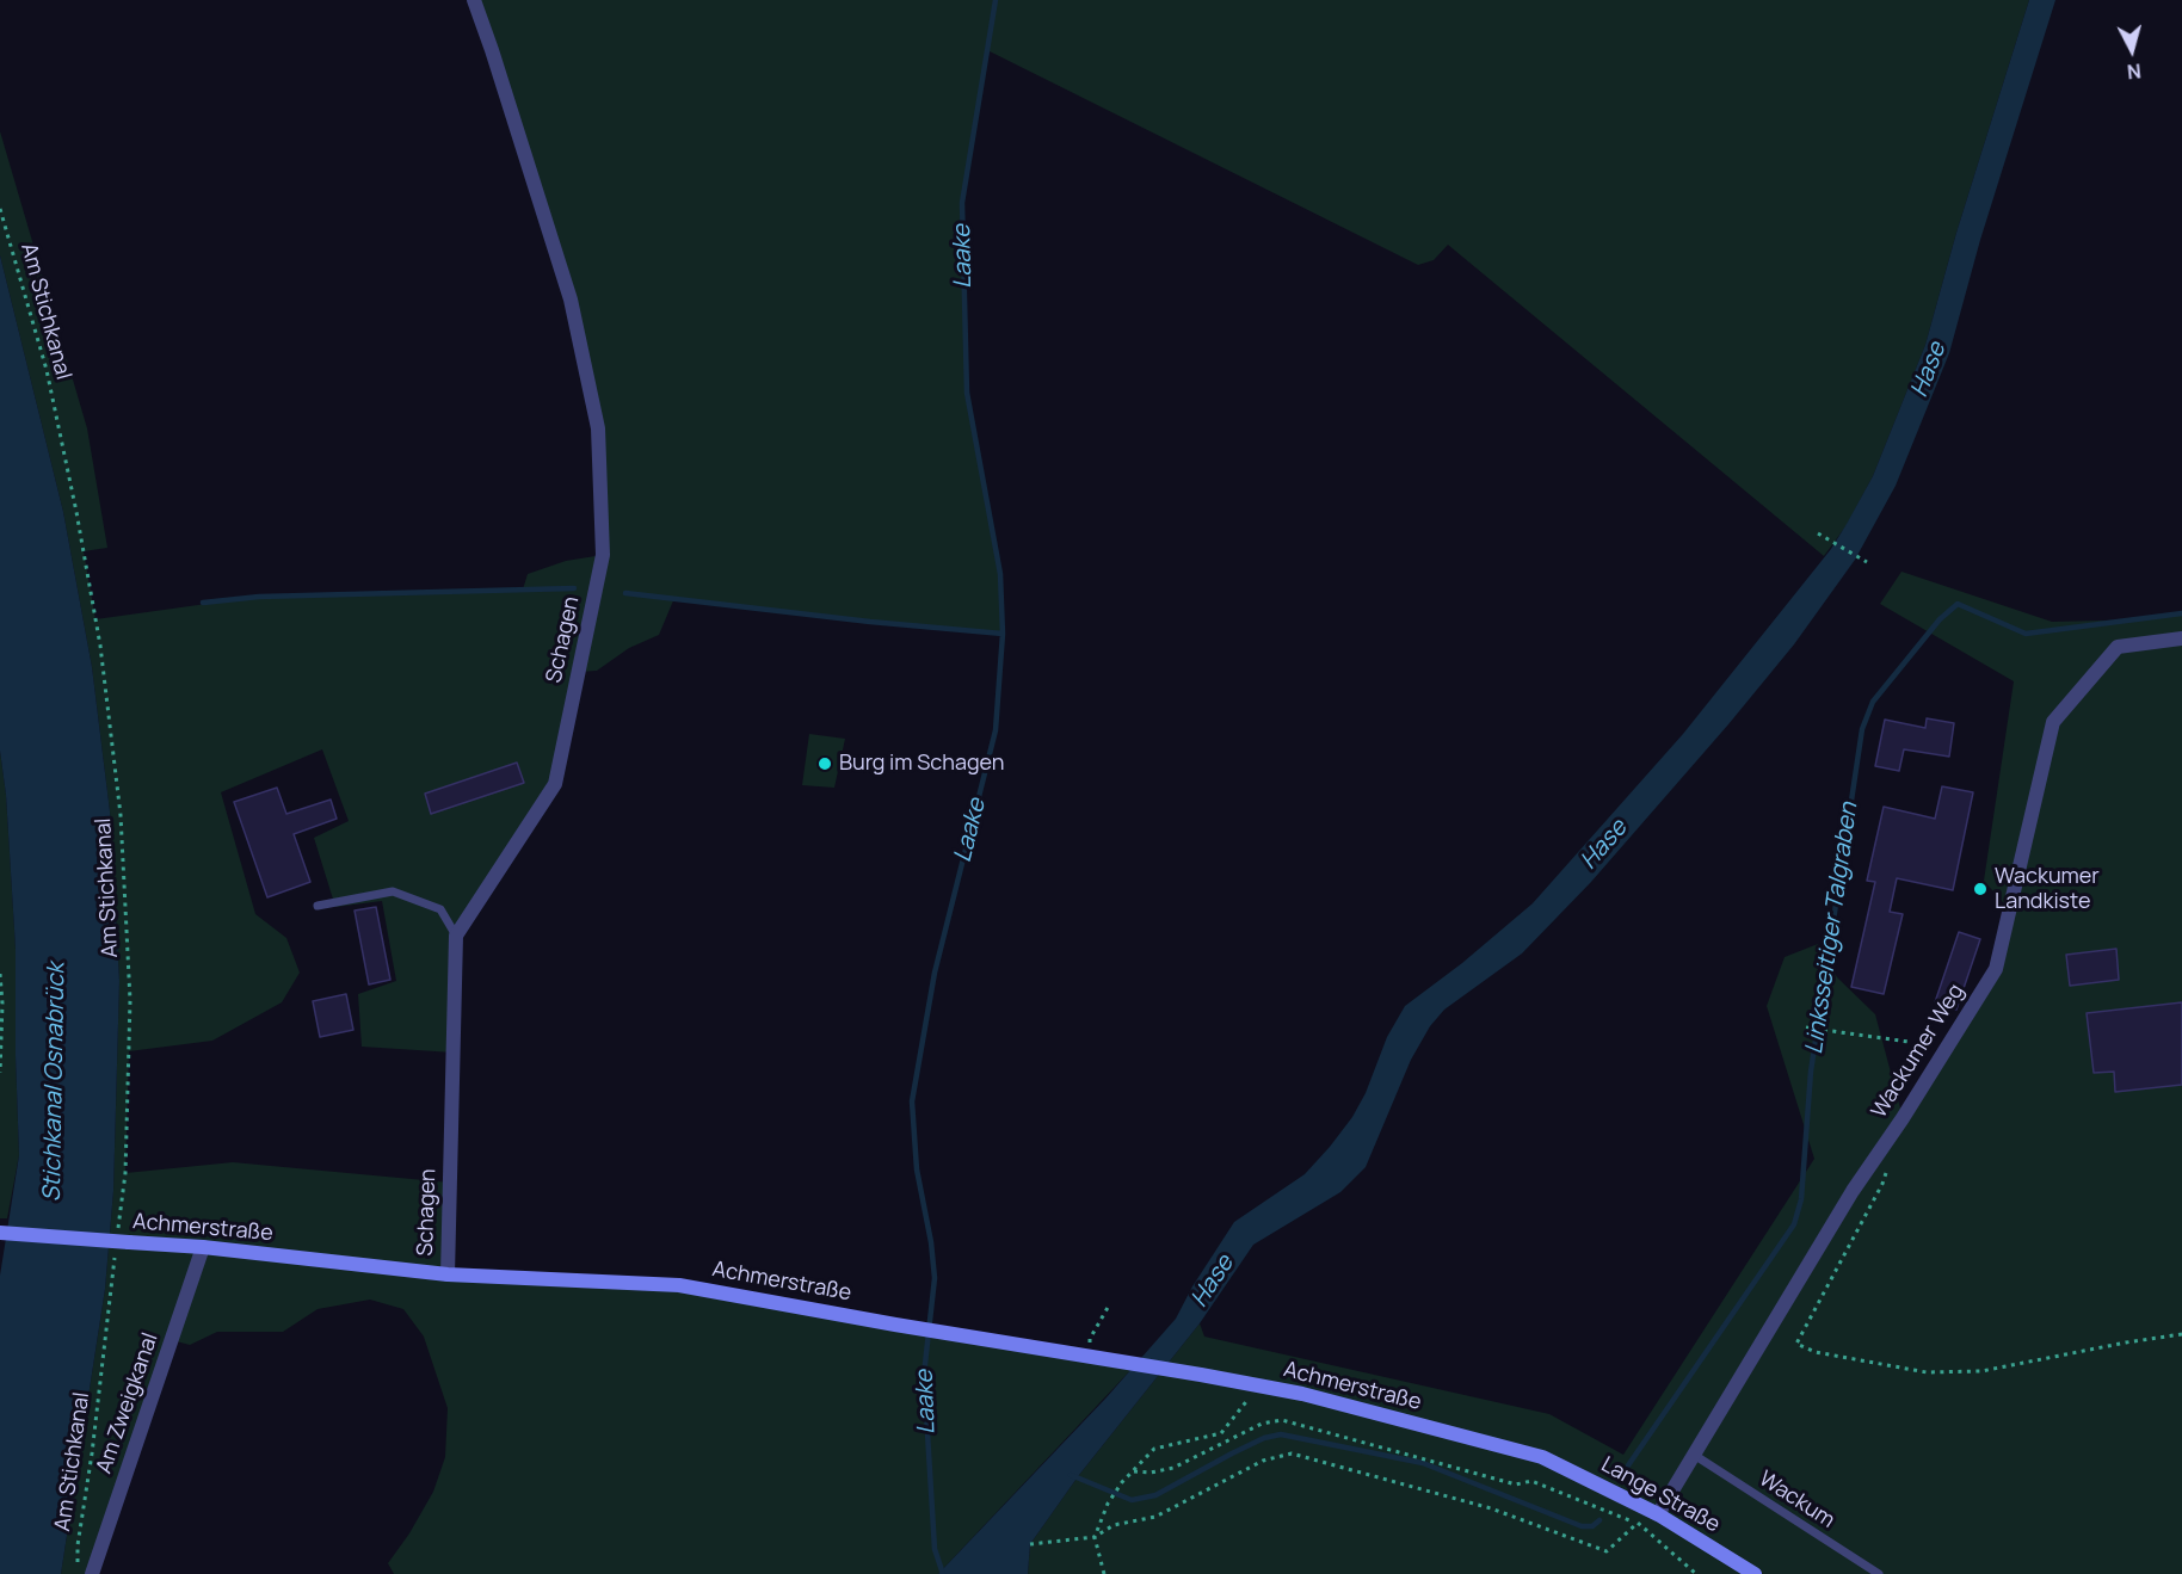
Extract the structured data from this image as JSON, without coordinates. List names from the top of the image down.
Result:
{
  "streets": {
    "street": [
      "Schagen",
      "Wackumer Weg",
      "Achmerstraße",
      "Am Zweigkanal",
      "Lange Straße"
    ],
    "lane": ["Wackum"],
    "path": ["Am Stichkanal"]
  },
  "crossings": [
    ["Am Stichkanal", "Achmerstraße"],
    ["Am Stichkanal", "Am Zweigkanal"],
    ["Schagen", "Achmerstraße"],
    ["Wackumer Weg", "Lange Straße"],
    ["Wackumer Weg", "Wackum"],
    ["Achmerstraße", "Am Zweigkanal"],
    ["Achmerstraße", "Lange Straße"]
  ],
  "water": [
    "Laake",
    "Hase",
    "Linksseitiger Talgraben",
    "Stichkanal Osnabrück"
  ],
  "places": ["Burg im Schagen", "Wackumer Landkiste"],
  "north": "bottom"
}
